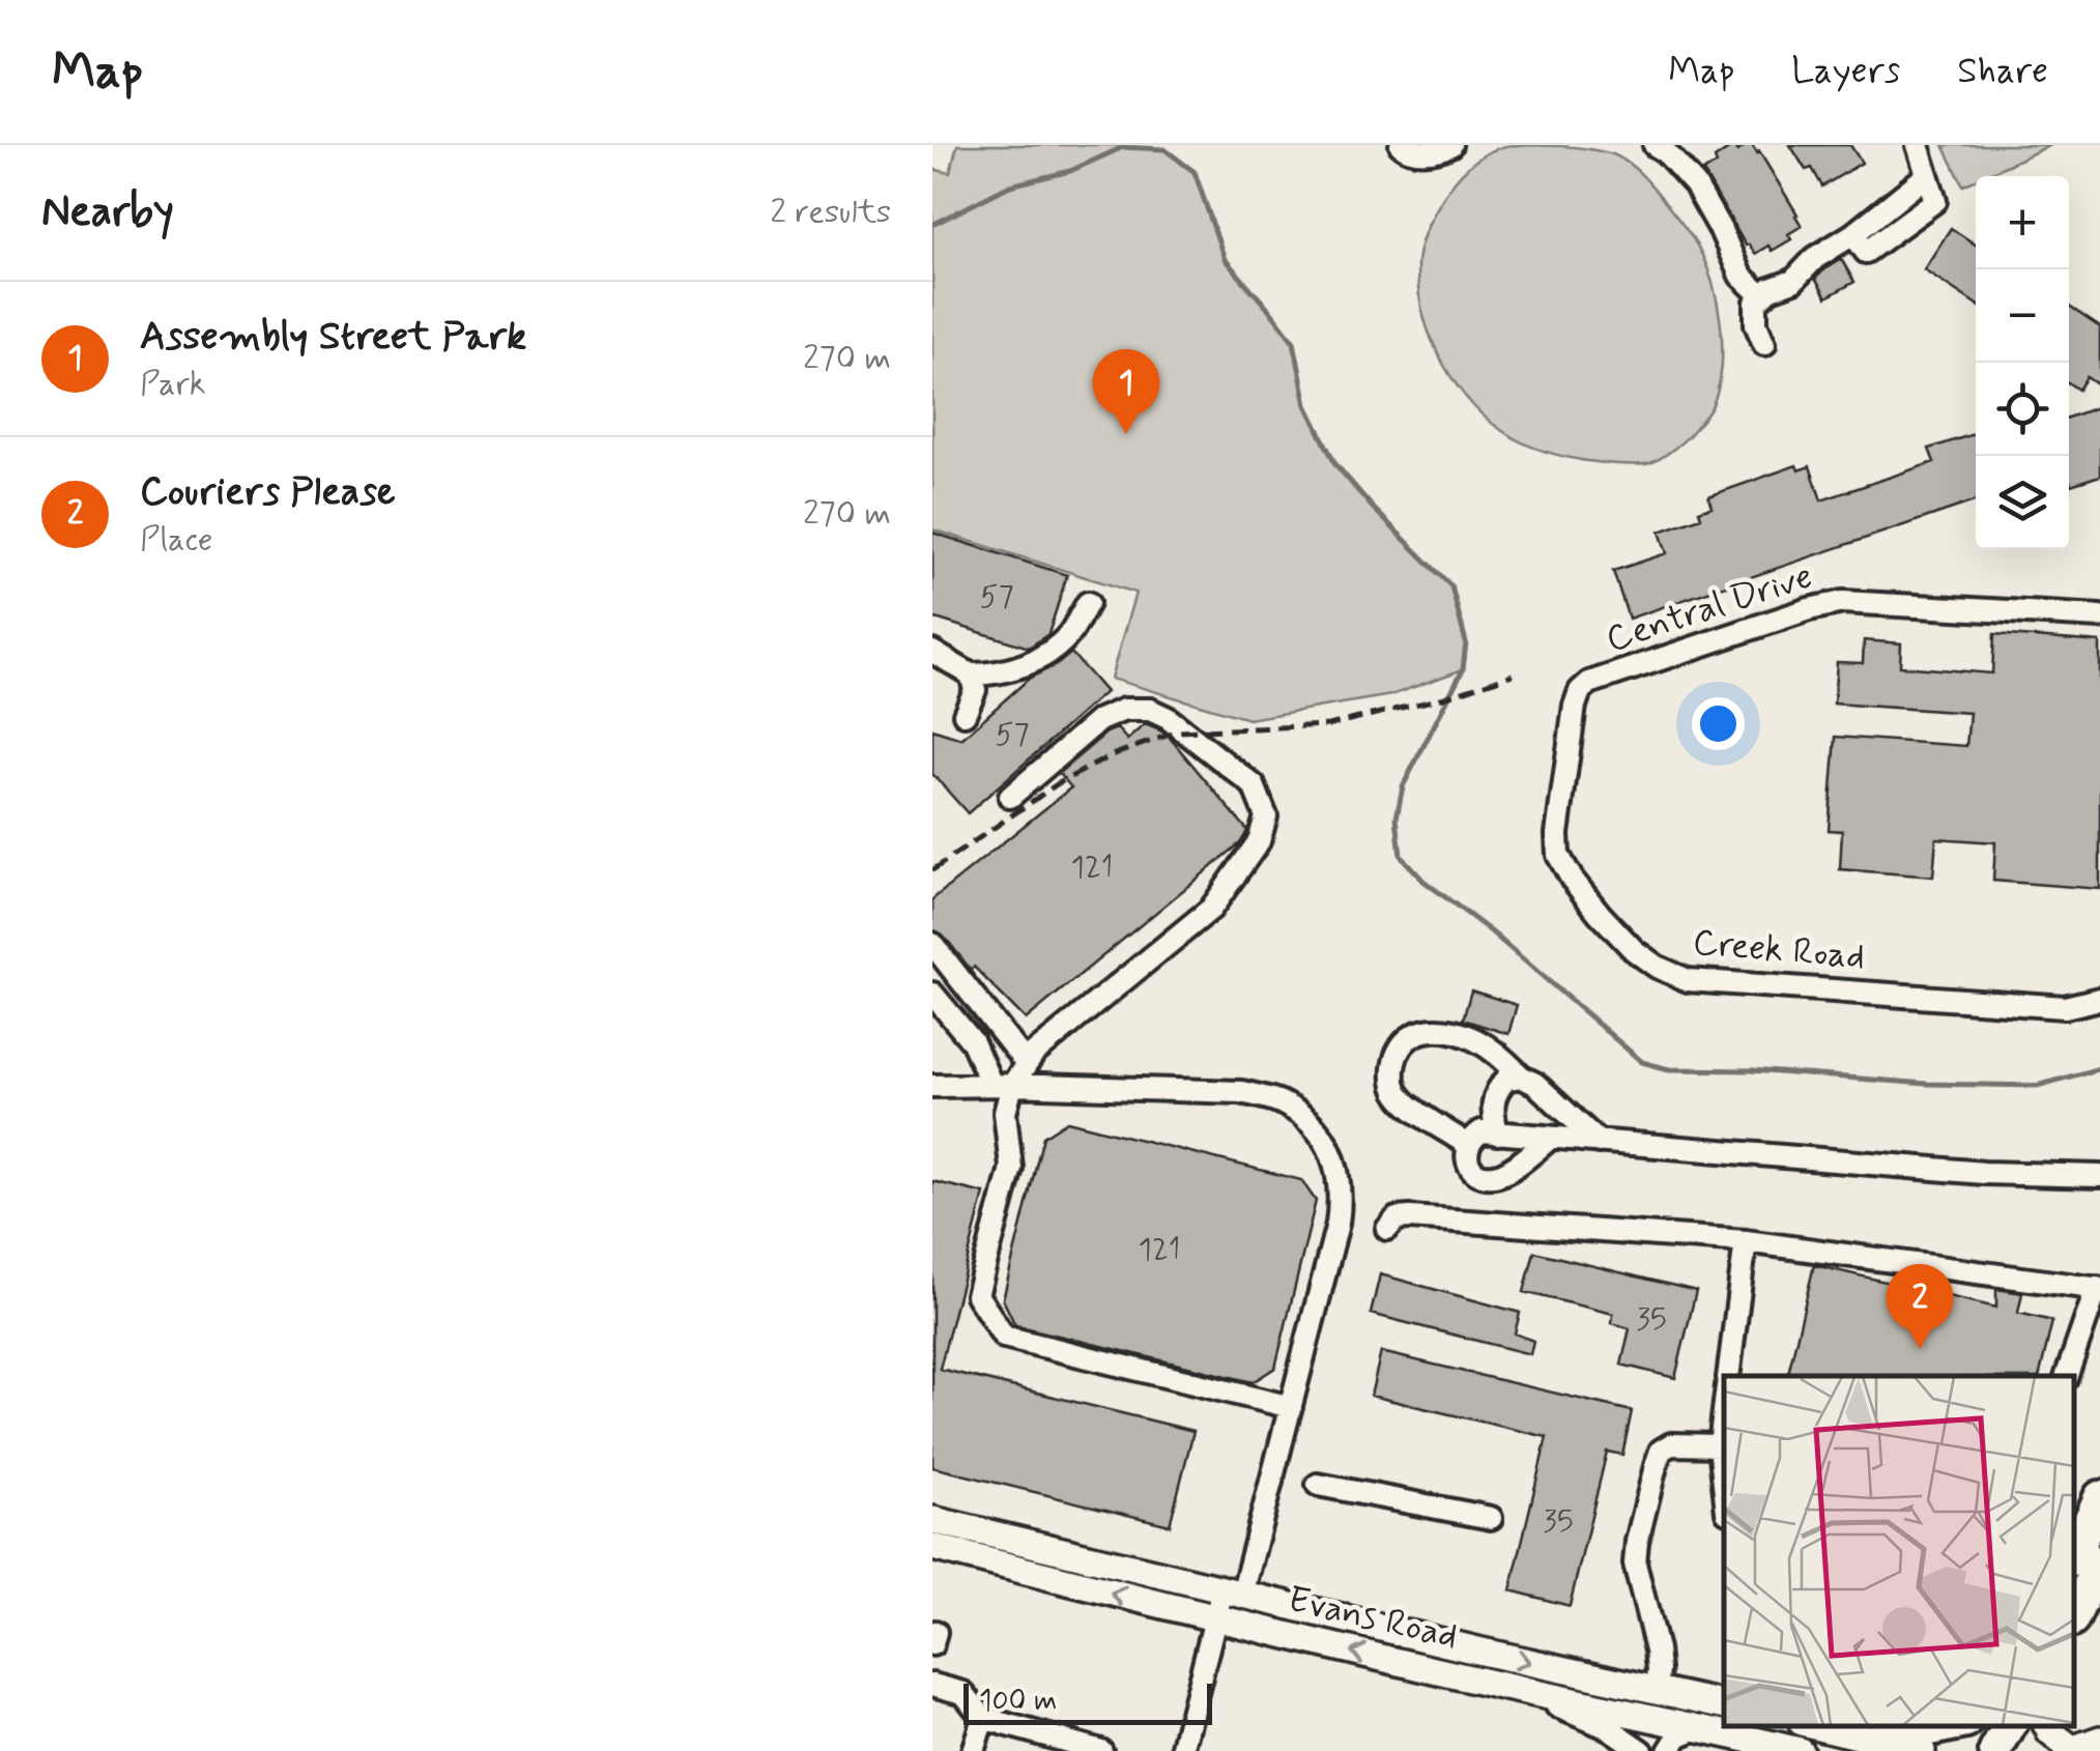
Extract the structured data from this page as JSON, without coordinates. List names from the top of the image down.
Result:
{
  "streets": {
    "main road": ["Evans Road"],
    "street": ["Central Drive", "Creek Road"]
  },
  "crossings": [
    ["Central Drive", "Creek Road"]
  ],
  "house_numbers": [
    "57",
    "57",
    "121",
    "121",
    "35",
    "35"
  ],
  "scale_bar": "100 m",
  "page": {
    "header": "Map",
    "nav": ["Map", "Layers", "Share"],
    "heading": ["Nearby", "2 results"],
    "map_buttons": ["+", "−"],
    "list": [
      {
        "mark": "1",
        "name": "Assembly Street Park",
        "note": "Park",
        "value": "270 m"
      },
      {
        "mark": "2",
        "name": "Couriers Please",
        "note": "Place",
        "value": "270 m"
      }
    ],
    "pins": ["1", "2"],
    "scale": "100 m"
  }
}
